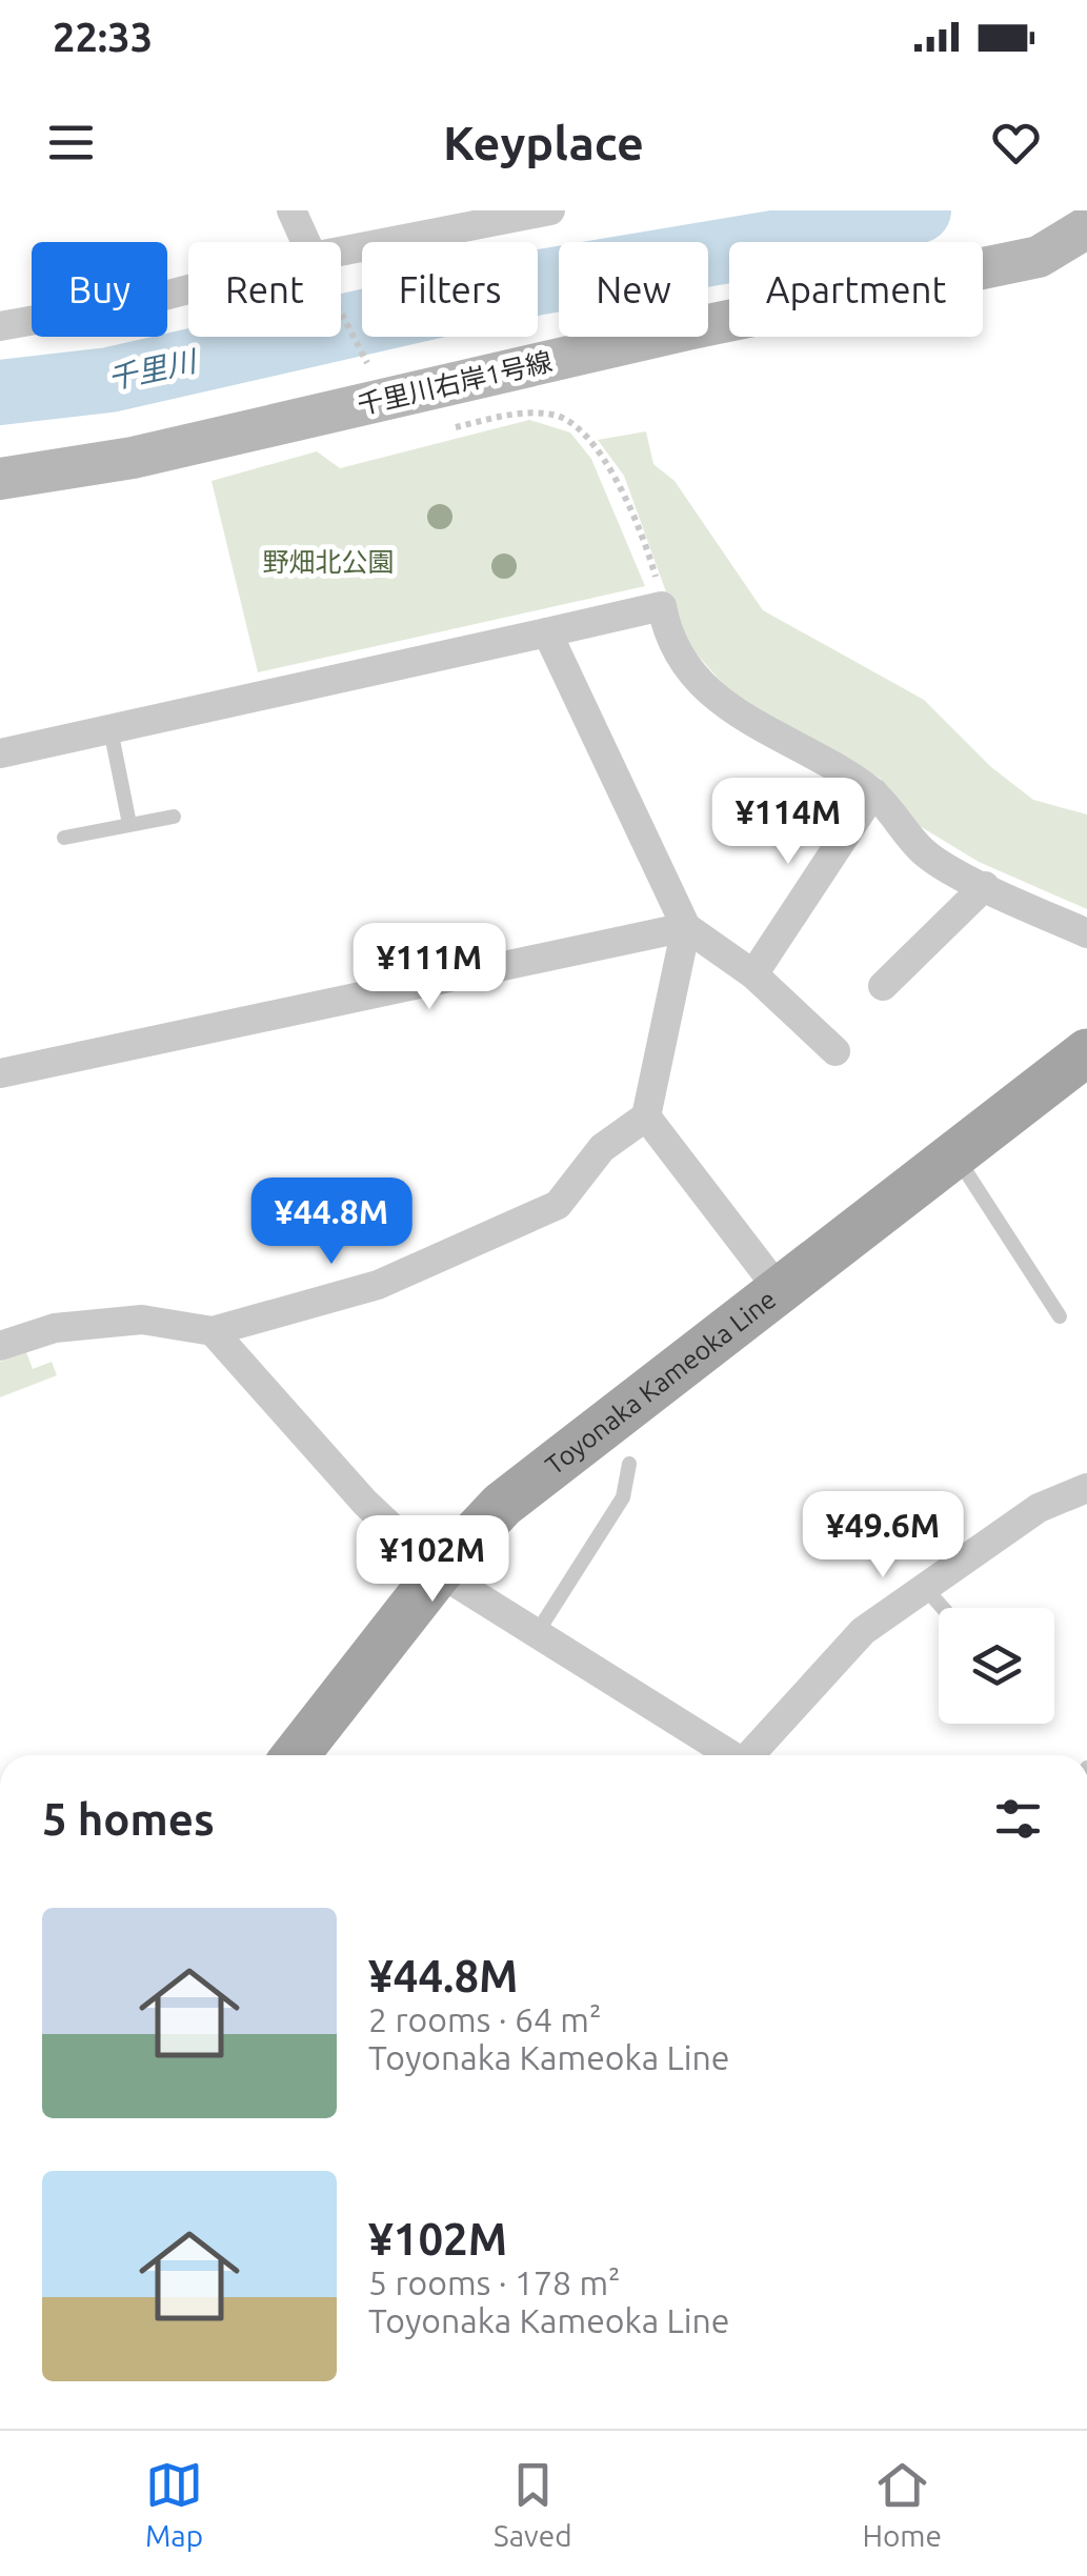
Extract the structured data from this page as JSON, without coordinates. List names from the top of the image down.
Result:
{
  "streets": {
    "main road": ["Toyonaka Kameoka Line"],
    "street": ["千里川右岸1号線"]
  },
  "water": ["千里川"],
  "parks": ["野畑北公園"],
  "page": {
    "status": "22:33",
    "header": "Keyplace",
    "chip": [
      "Buy",
      "Rent",
      "Filters",
      "New",
      "Apartment"
    ],
    "price": [
      "¥114M",
      "¥111M",
      "¥44.8M",
      "¥49.6M",
      "¥102M"
    ],
    "heading": "5 homes",
    "list": [
      {
        "name": "¥44.8M",
        "note": "2 rooms · 64 m² · Toyonaka Kameoka Line"
      },
      {
        "name": "¥102M",
        "note": "5 rooms · 178 m² · Toyonaka Kameoka Line"
      }
    ],
    "tabs": ["Map", "Saved", "Home"]
  }
}
